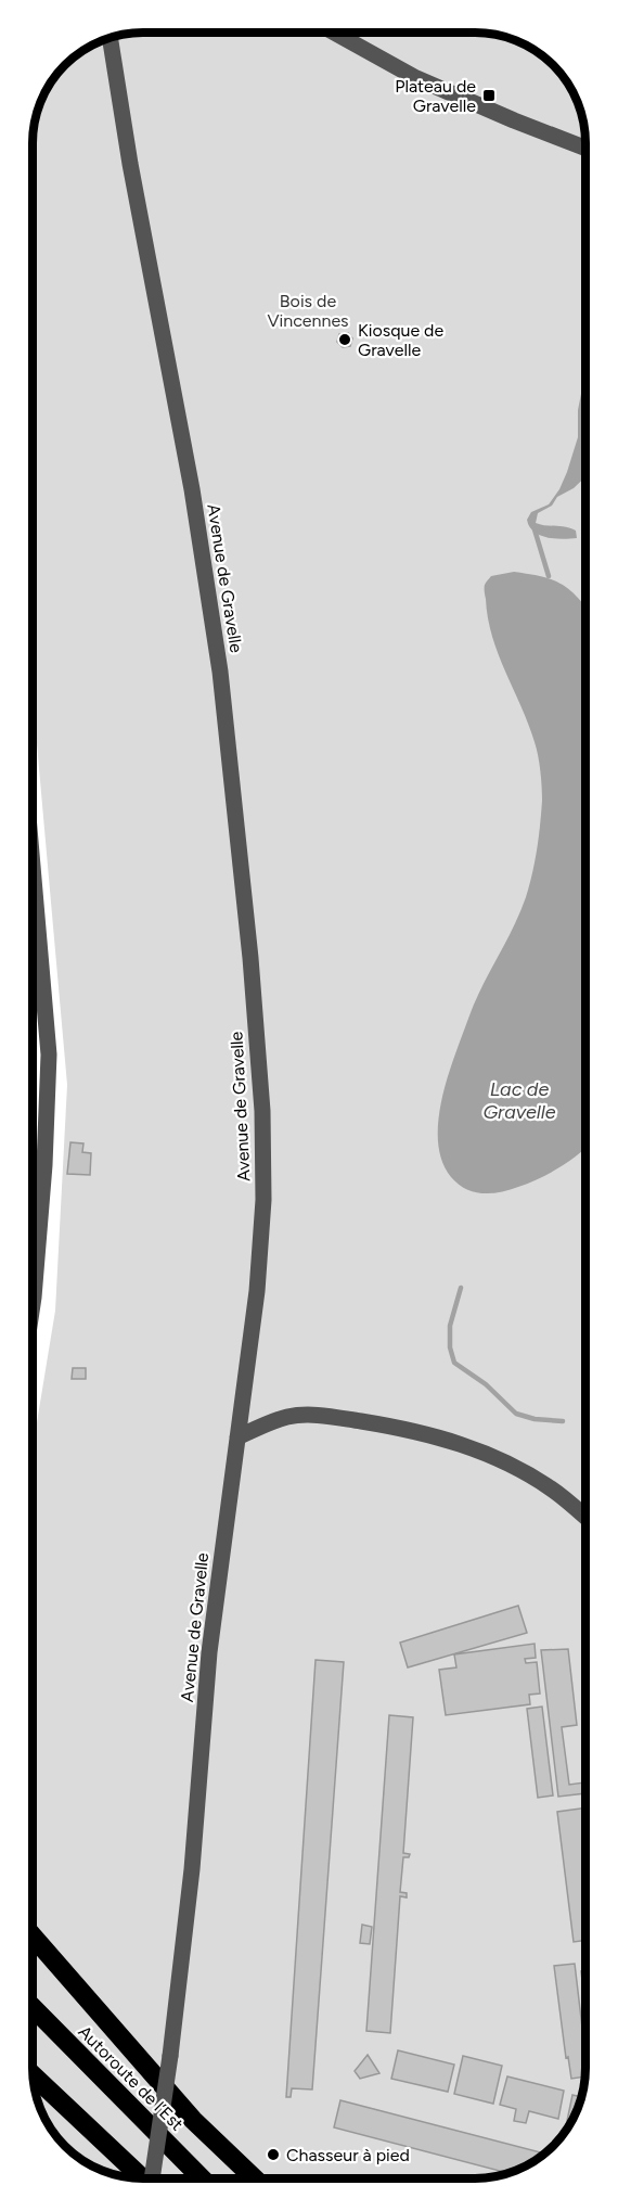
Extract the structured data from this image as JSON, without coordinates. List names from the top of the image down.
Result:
{
  "streets": {
    "highway": ["Autoroute de l’Est"],
    "street": ["Avenue de Gravelle"]
  },
  "water": ["Lac de Gravelle"],
  "parks": ["Bois de Vincennes"],
  "places": {
    "transit": ["Plateau de Gravelle"],
    "other": ["Kiosque de Gravelle", "Chasseur à pied"]
  }
}
